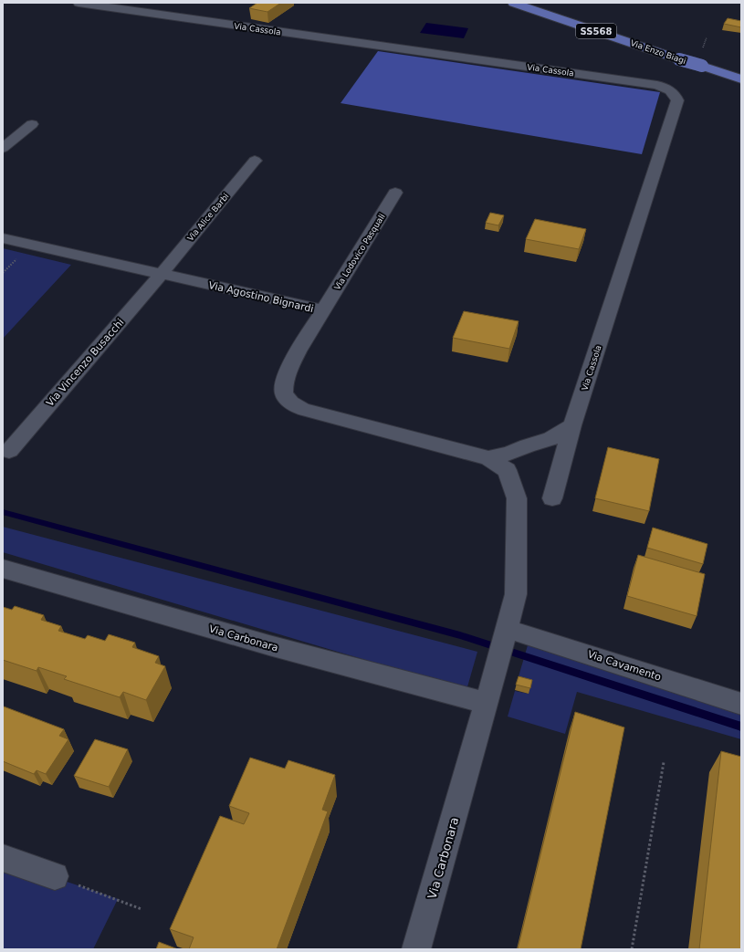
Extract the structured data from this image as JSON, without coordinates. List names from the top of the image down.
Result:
{
  "streets": {
    "main road": ["SS568", "Via Enzo Biagi"],
    "street": [
      "Via Cassola",
      "Via Alice Barbi",
      "Via Lodovico Pasquali",
      "Via Agostino Bignardi",
      "Via Vincenzo Busacchi",
      "Via Carbonara",
      "Via Cavamento"
    ]
  },
  "crossings": [
    ["Via Alice Barbi", "Via Agostino Bignardi"],
    ["Via Alice Barbi", "Via Vincenzo Busacchi"],
    ["Via Lodovico Pasquali", "Via Agostino Bignardi"],
    ["Via Agostino Bignardi", "Via Vincenzo Busacchi"],
    ["Via Carbonara", "Via Cavamento"]
  ]
}
